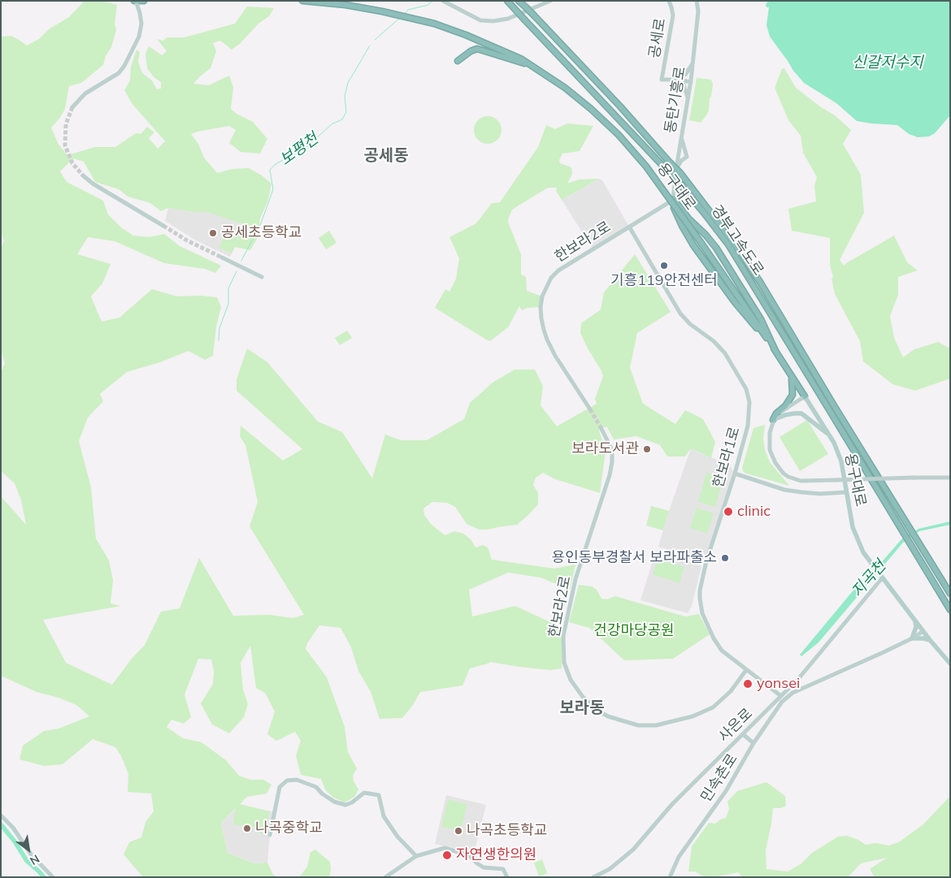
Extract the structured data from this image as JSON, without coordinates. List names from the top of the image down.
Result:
{
  "streets": {
    "highway": ["용구대로", "경부고속도로"],
    "street": [
      "공세로",
      "동탄기흥로",
      "한보라2로",
      "한보라1로",
      "사은로",
      "민속촌로"
    ]
  },
  "crossings": [
    ["동탄기흥로", "한보라2로"],
    ["용구대로", "사은로"],
    ["한보라2로", "한보라1로"],
    ["한보라1로", "사은로"]
  ],
  "districts": ["공세동", "보라동"],
  "water": ["신갈저수지", "보평천", "지곡천"],
  "parks": ["건강마당공원"],
  "places": [
    "공세초등학교",
    "기흥119안전센터",
    "보라도서관",
    "clinic",
    "용인동부경찰서 보라파출소",
    "yonsei",
    "나곡중학교",
    "나곡초등학교",
    "자연생한의원"
  ],
  "north": "bottom right"
}
